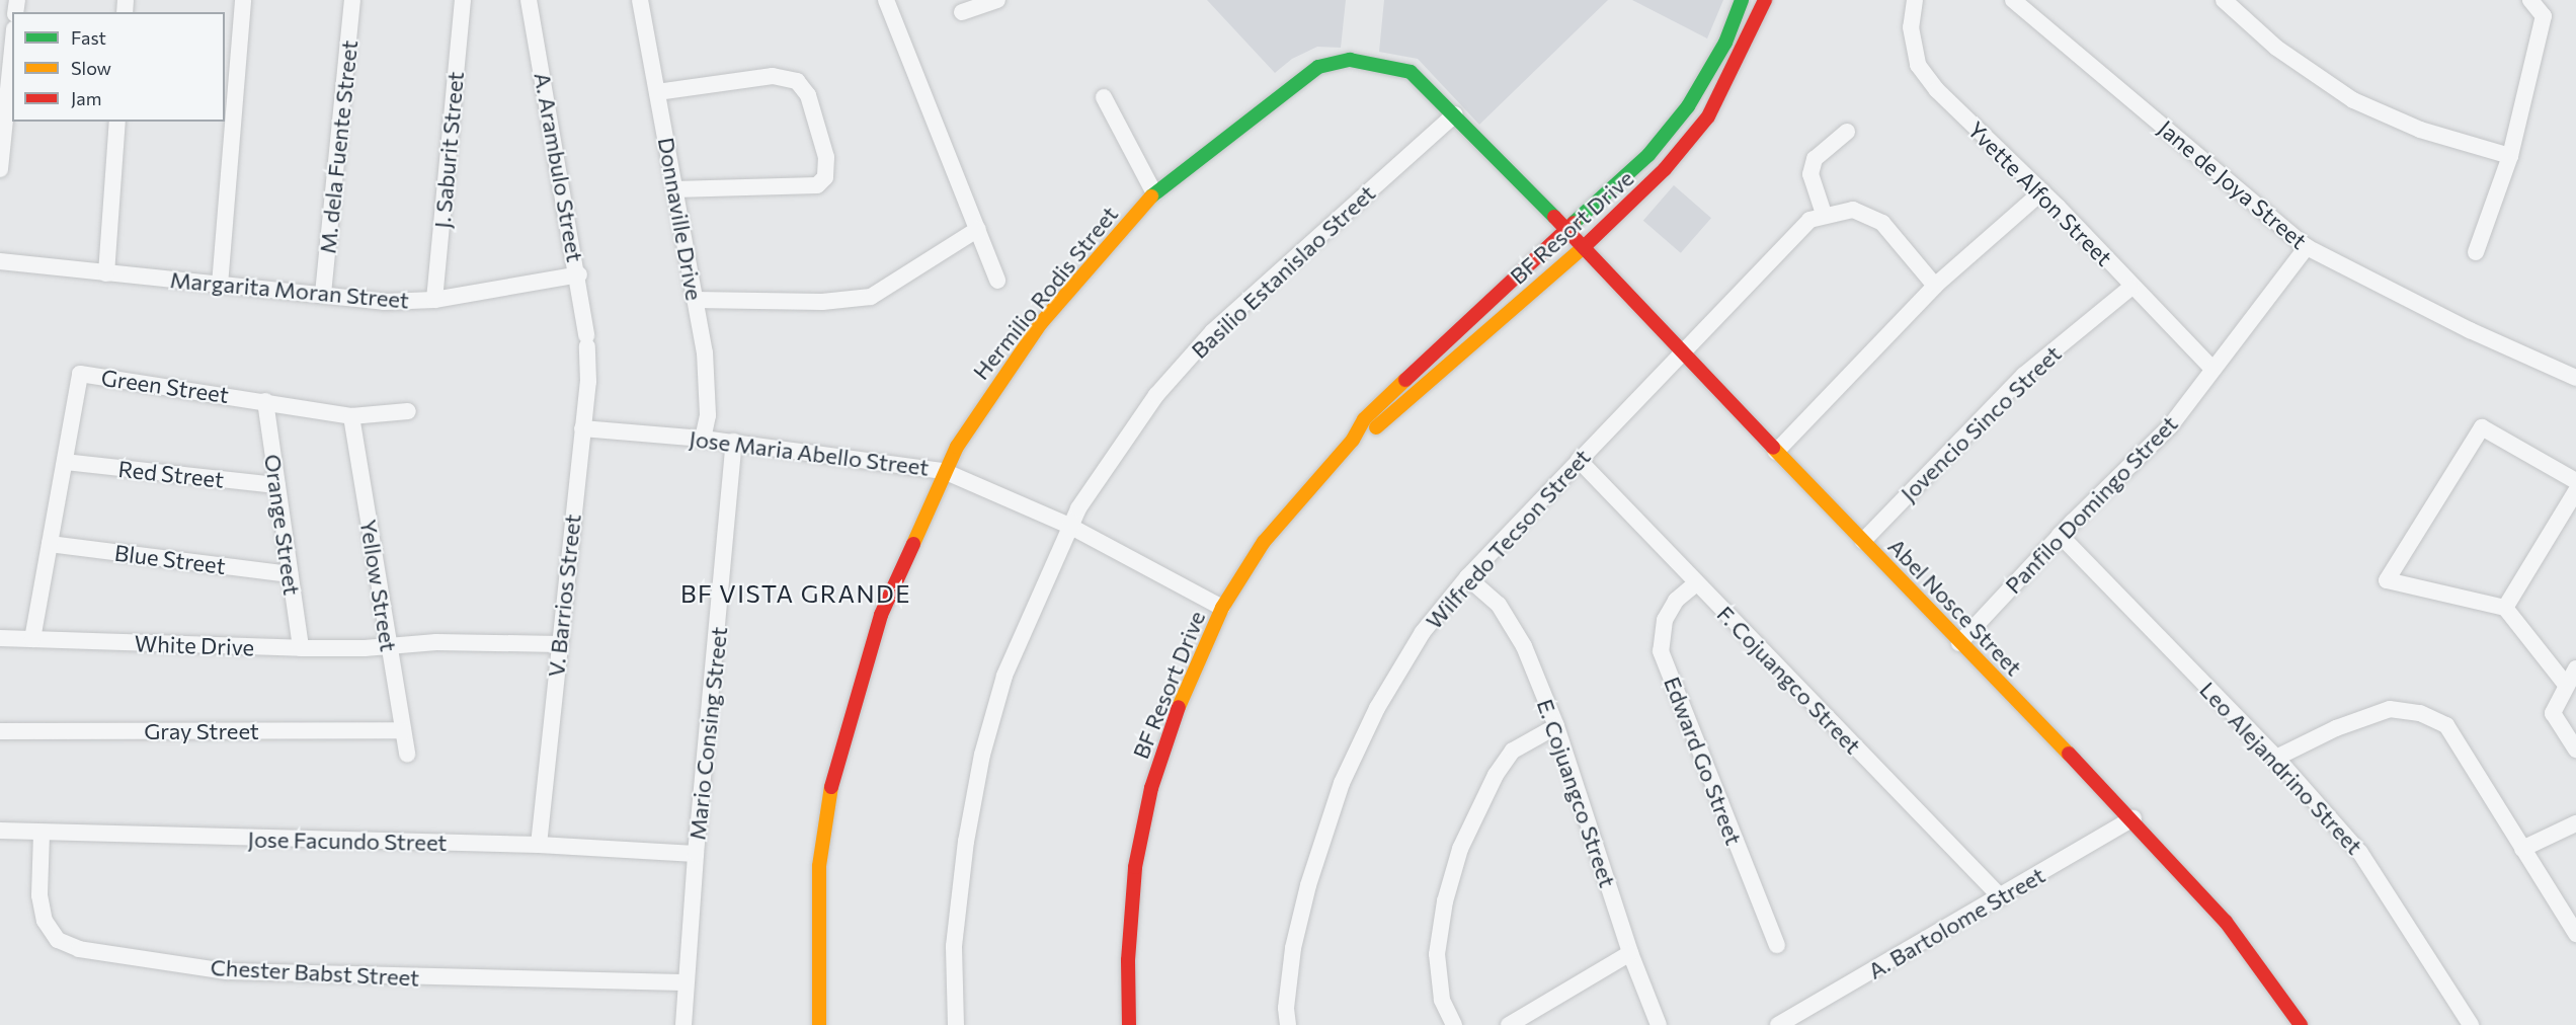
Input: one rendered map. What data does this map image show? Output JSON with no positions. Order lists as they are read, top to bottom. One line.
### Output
{"streets":{"street":["M. dela Fuente Street","J. Saburit Street","A. Arambulo Street","Jane de Joya Street","Yvette Alfon Street","Donnaville Drive","BF Resort Drive","Basilio Estanislao Street","Margarita Moran Street","Hermilio Rodis Street","Green Street","Jovencio Sinco Street","Jose Maria Abello Street","Red Street","Panfilo Domingo Street","Orange Street","Wilfredo Tecson Street","Blue Street","Yellow Street","V. Barrios Street","Abel Nosce Street","White Drive","F. Cojuangco Street","Gray Street","Mario Consing Street","Edward Go Street","Leo Alejandrino Street","E. Cojuangco Street","Jose Facundo Street","A. Bartolome Street","Chester Babst Street"]},"crossings":[["M. dela Fuente Street","Margarita Moran Street"],["J. Saburit Street","Margarita Moran Street"],["A. Arambulo Street","Margarita Moran Street"],["A. Arambulo Street","V. Barrios Street"],["Jane de Joya Street","Panfilo Domingo Street"],["Yvette Alfon Street","Jovencio Sinco Street"],["Yvette Alfon Street","Panfilo Domingo Street"],["Donnaville Drive","Jose Maria Abello Street"],["BF Resort Drive","Hermilio Rodis Street"],["BF Resort Drive","Jose Maria Abello Street"],["BF Resort Drive","Abel Nosce Street"],["Basilio Estanislao Street","Hermilio Rodis Street"],["Basilio Estanislao Street","Jose Maria Abello Street"],["Hermilio Rodis Street","Jose Maria Abello Street"],["Hermilio Rodis Street","Abel Nosce Street"],["Green Street","Red Street"],["Green Street","Orange Street"],["Green Street","Blue Street"],["Green Street","Yellow Street"],["Green Street","White Drive"],["Jovencio Sinco Street","Abel Nosce Street"],["Jose Maria Abello Street","V. Barrios Street"],["Jose Maria Abello Street","Mario Consing Street"],["Red Street","Orange Street"],["Panfilo Domingo Street","Abel Nosce Street"],["Panfilo Domingo Street","Leo Alejandrino Street"],["Orange Street","Blue Street"],["Orange Street","White Drive"],["Wilfredo Tecson Street","Abel Nosce Street"],["Wilfredo Tecson Street","F. Cojuangco Street"],["Wilfredo Tecson Street","E. Cojuangco Street"],["Yellow Street","White Drive"],["Yellow Street","Gray Street"],["V. Barrios Street","White Drive"],["V. Barrios Street","Jose Facundo Street"],["Abel Nosce Street","A. Bartolome Street"],["F. Cojuangco Street","Edward Go Street"],["F. Cojuangco Street","A. Bartolome Street"],["Mario Consing Street","Jose Facundo Street"],["Mario Consing Street","Chester Babst Street"],["Jose Facundo Street","Chester Babst Street"]],"districts":["BF VISTA GRANDE"],"legend":["Fast","Slow","Jam"]}
